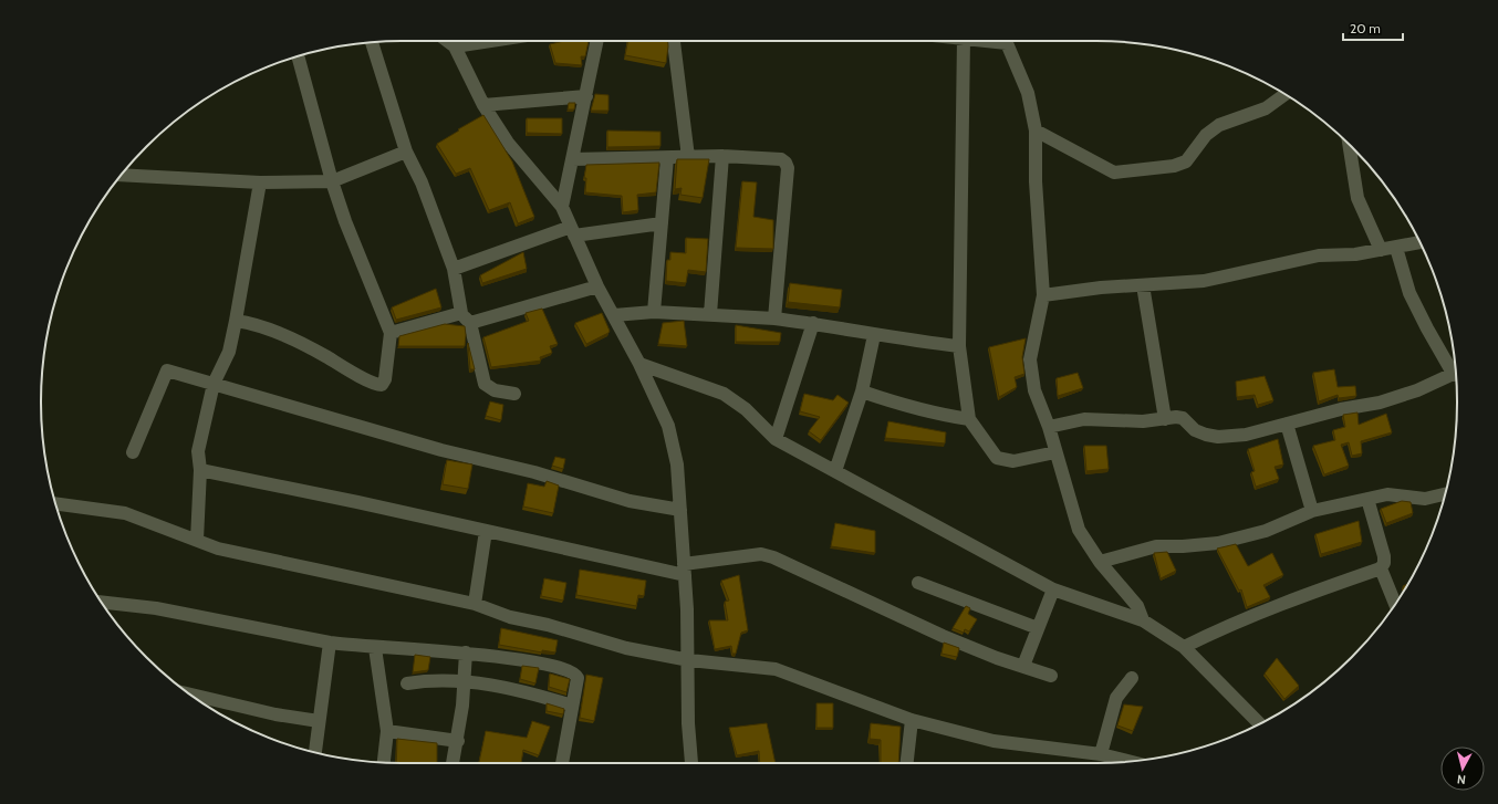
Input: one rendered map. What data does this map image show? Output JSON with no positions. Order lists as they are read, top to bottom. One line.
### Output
{"scale_bar":"20 m","north":"bottom"}
